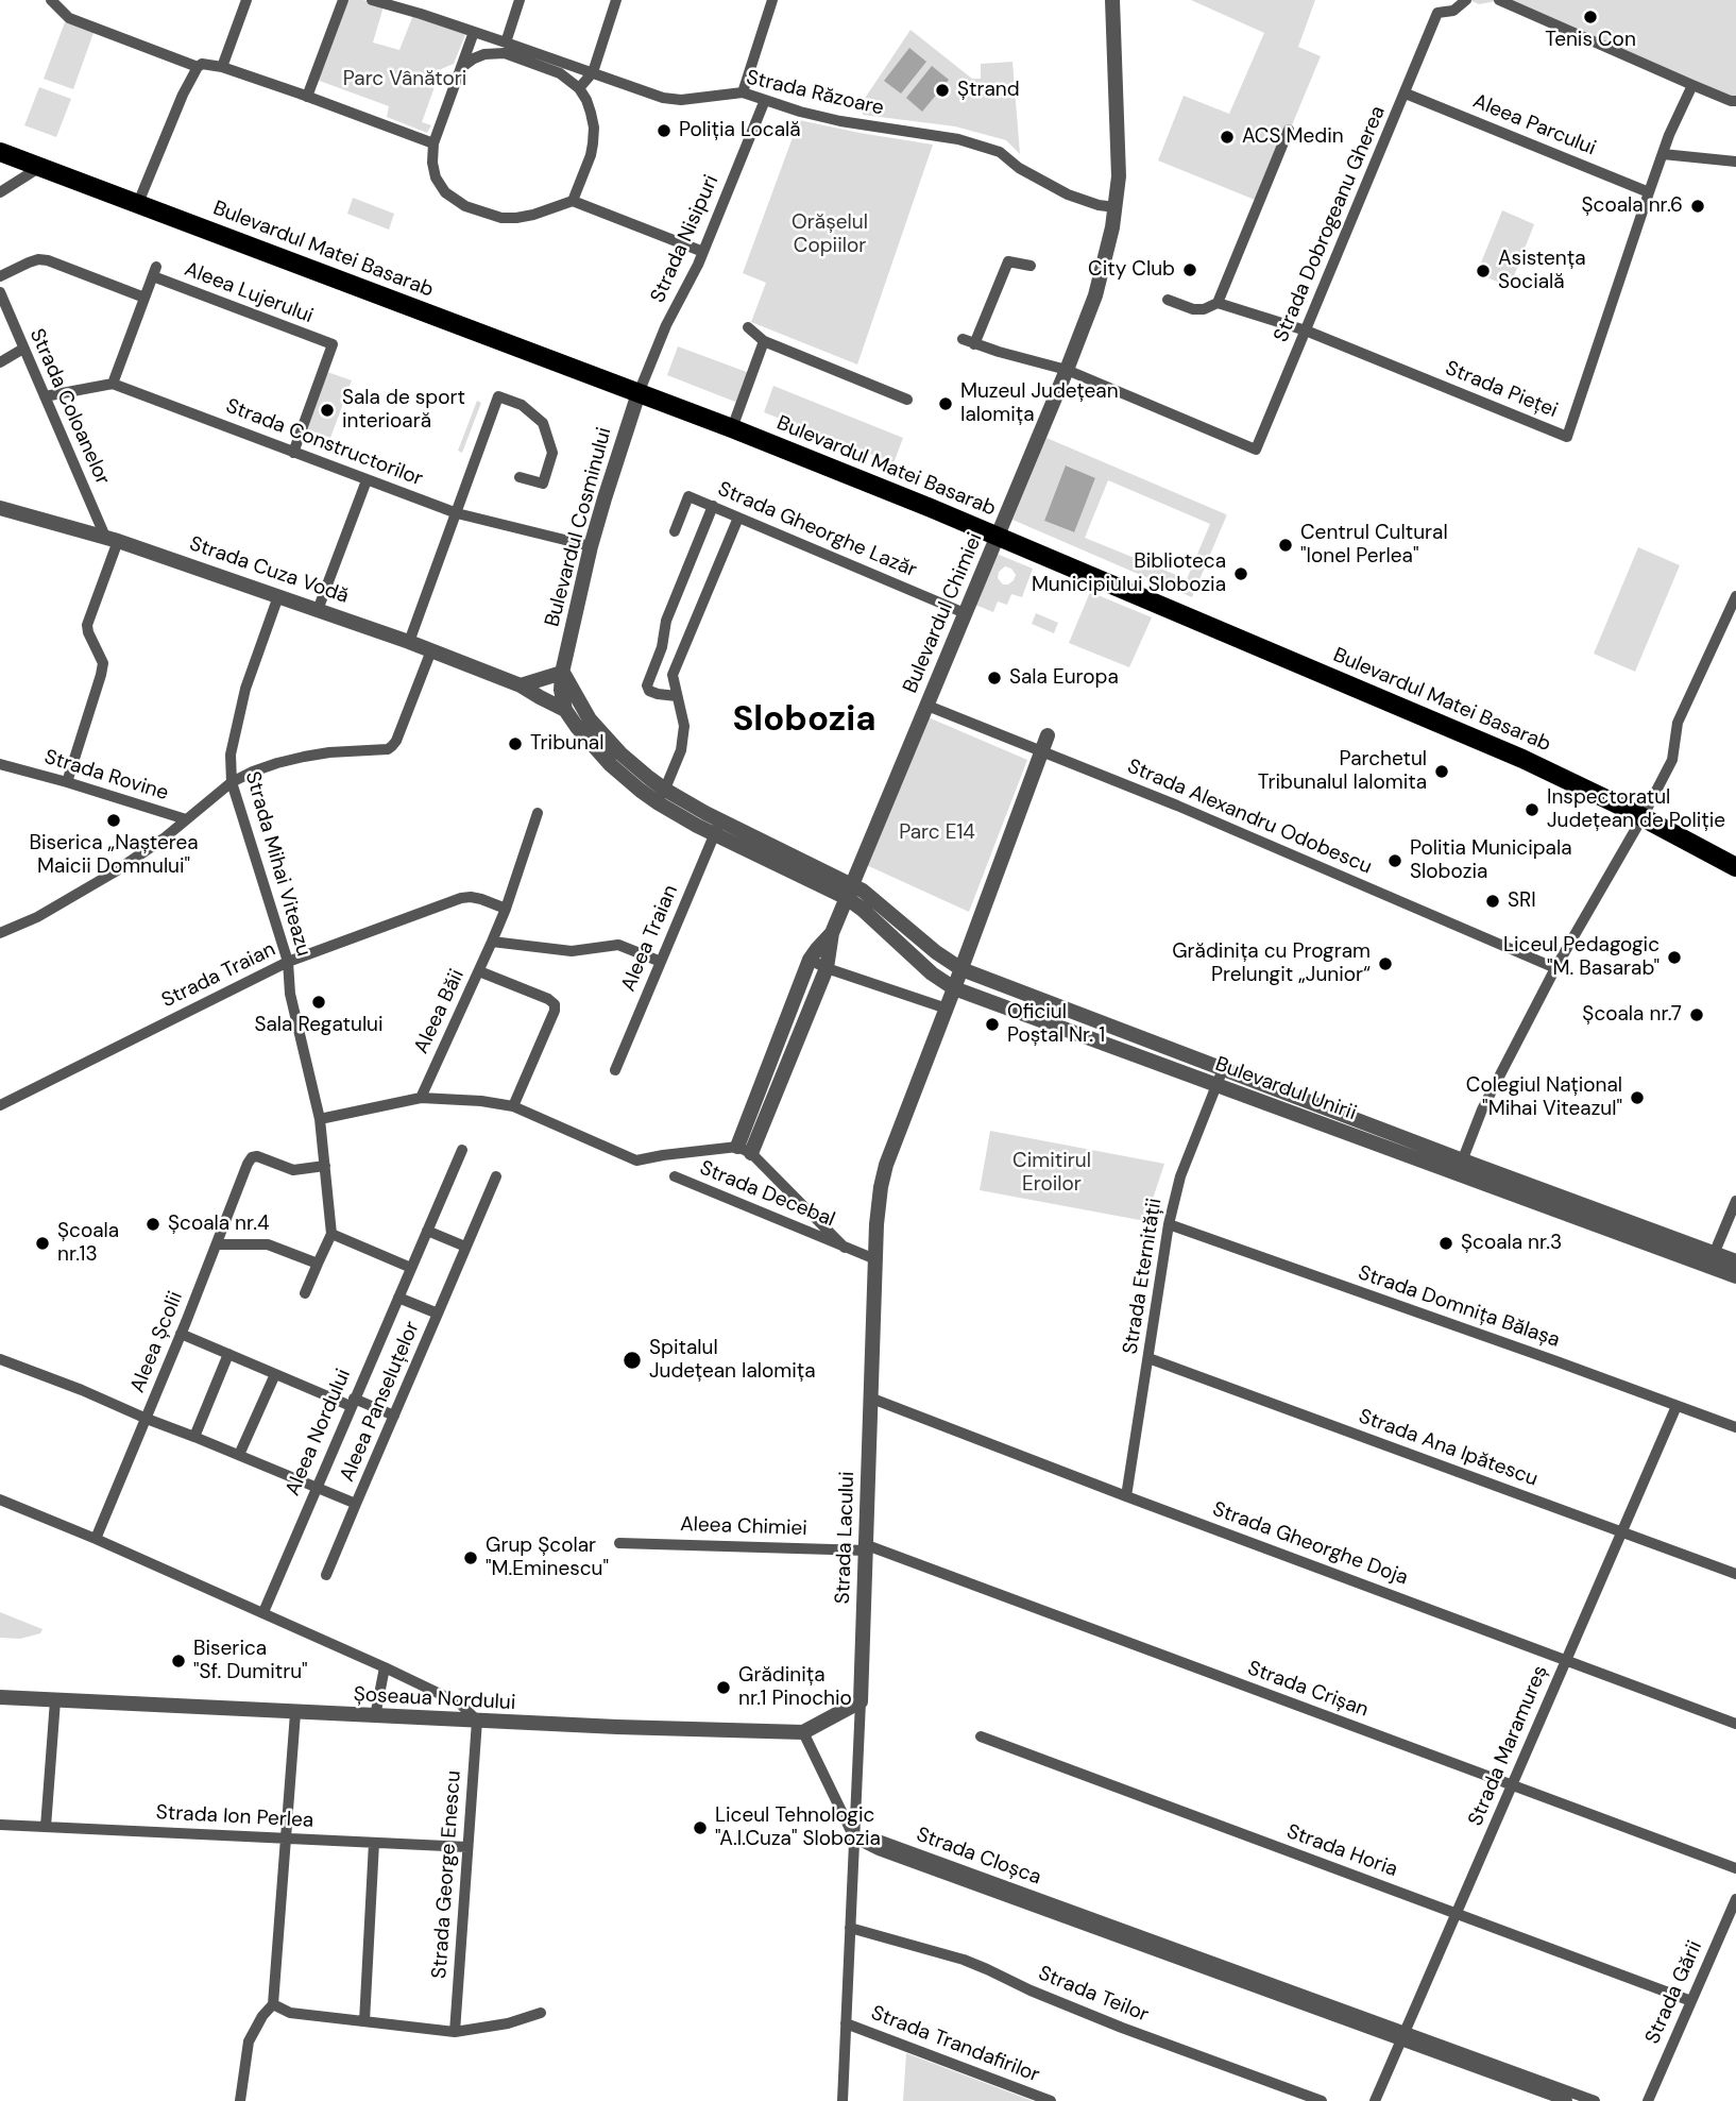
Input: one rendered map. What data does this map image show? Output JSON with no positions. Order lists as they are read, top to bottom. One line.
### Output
{"streets":{"main road":["Bulevardul Matei Basarab"],"street":["Strada Răzoare","Aleea Parcului","Strada Dobrogeanu Gherea","Strada Nisipuri","Aleea Lujerului","Strada Pieței","Strada Coloanelor","Strada Constructorilor","Bulevardul Cosminului","Strada Gheorghe Lazăr","Strada Cuza Vodă","Bulevardul Chimiei","Strada Rovine","Strada Alexandru Odobescu","Strada Mihai Viteazu","Aleea Traian","Strada Traian","Aleea Băii","Bulevardul Unirii","Strada Decebal","Strada Eternității","Strada Domnița Bălașa","Aleea Școlii","Aleea Panseluțelor","Aleea Nordului","Strada Ana Ipătescu","Aleea Chimiei","Strada Lacului","Strada Gheorghe Doja","Strada Crișan","Șoseaua Nordului","Strada Maramureș","Strada Ion Perlea","Strada Horia","Strada Cloșca","Strada George Enescu","Strada Gării","Strada Teilor","Strada Trandafirilor"]},"crossings":[["Strada Răzoare","Strada Nisipuri"],["Strada Răzoare","Bulevardul Chimiei"],["Aleea Parcului","Strada Dobrogeanu Gherea"],["Aleea Parcului","Strada Pieței"],["Strada Dobrogeanu Gherea","Strada Pieței"],["Strada Dobrogeanu Gherea","Bulevardul Chimiei"],["Strada Nisipuri","Bulevardul Matei Basarab"],["Strada Nisipuri","Bulevardul Cosminului"],["Bulevardul Matei Basarab","Bulevardul Cosminului"],["Bulevardul Matei Basarab","Bulevardul Chimiei"],["Aleea Lujerului","Strada Constructorilor"],["Strada Coloanelor","Strada Cuza Vodă"],["Strada Constructorilor","Bulevardul Cosminului"],["Bulevardul Cosminului","Strada Cuza Vodă"],["Strada Gheorghe Lazăr","Bulevardul Chimiei"],["Strada Cuza Vodă","Strada Rovine"],["Strada Cuza Vodă","Strada Mihai Viteazu"],["Bulevardul Chimiei","Strada Alexandru Odobescu"],["Bulevardul Chimiei","Bulevardul Unirii"],["Bulevardul Chimiei","Strada Decebal"],["Strada Rovine","Strada Mihai Viteazu"],["Strada Alexandru Odobescu","Strada Lacului"],["Strada Mihai Viteazu","Strada Traian"],["Strada Mihai Viteazu","Strada Decebal"],["Strada Mihai Viteazu","Aleea Școlii"],["Strada Traian","Aleea Băii"],["Aleea Băii","Strada Decebal"],["Bulevardul Unirii","Strada Eternității"],["Bulevardul Unirii","Strada Lacului"],["Strada Decebal","Strada Lacului"],["Strada Eternității","Strada Domnița Bălașa"],["Strada Eternității","Strada Ana Ipătescu"],["Strada Eternității","Strada Gheorghe Doja"],["Strada Domnița Bălașa","Strada Maramureș"],["Aleea Școlii","Aleea Panseluțelor"],["Aleea Panseluțelor","Aleea Nordului"],["Strada Ana Ipătescu","Strada Maramureș"],["Aleea Chimiei","Strada Lacului"],["Aleea Chimiei","Strada Crișan"],["Strada Lacului","Strada Gheorghe Doja"],["Strada Lacului","Strada Crișan"],["Strada Lacului","Strada Cloșca"],["Strada Lacului","Strada Teilor"],["Strada Lacului","Strada Trandafirilor"],["Strada Gheorghe Doja","Strada Maramureș"],["Strada Crișan","Strada Maramureș"],["Șoseaua Nordului","Strada George Enescu"],["Strada Maramureș","Strada Horia"],["Strada Maramureș","Strada Cloșca"],["Strada Ion Perlea","Strada George Enescu"],["Strada Horia","Strada Gării"]],"districts":["Slobozia"],"parks":["Parc Vânători","Orășelul Copiilor","Parc E14","Cimitirul Eroilor"],"places":["Tenis Con","Ștrand","Poliția Locală","ACS Medin","Școala nr.6","City Club","Asistența Socială","Muzeul Județean Ialomița","Sala de sport interioară","Centrul Cultural \"Ionel Perlea\"","Biblioteca Municipiului Slobozia","Sala Europa","Tribunal","Parchetul Tribunalul Ialomita","Inspectoratul Județean de Poliție","Biserica „Nașterea Maicii Domnului\"","Politia Municipala Slobozia","SRI","Liceul Pedagogic \"M. Basarab\"","Grădinița cu Program Prelungit „Junior“","Sala Regatului","Școala nr.7","Oficiul Poștal Nr. 1","Colegiul Național \"Mihai Viteazul\"","Școala nr.4","Școala nr.13","Școala nr.3","Spitalul Județean Ialomița","Grup Școlar \"M.Eminescu\"","Biserica \"Sf. Dumitru\"","Grădinița nr.1 Pinochio","Liceul Tehnologic \"A.I.Cuza\" Slobozia"]}
